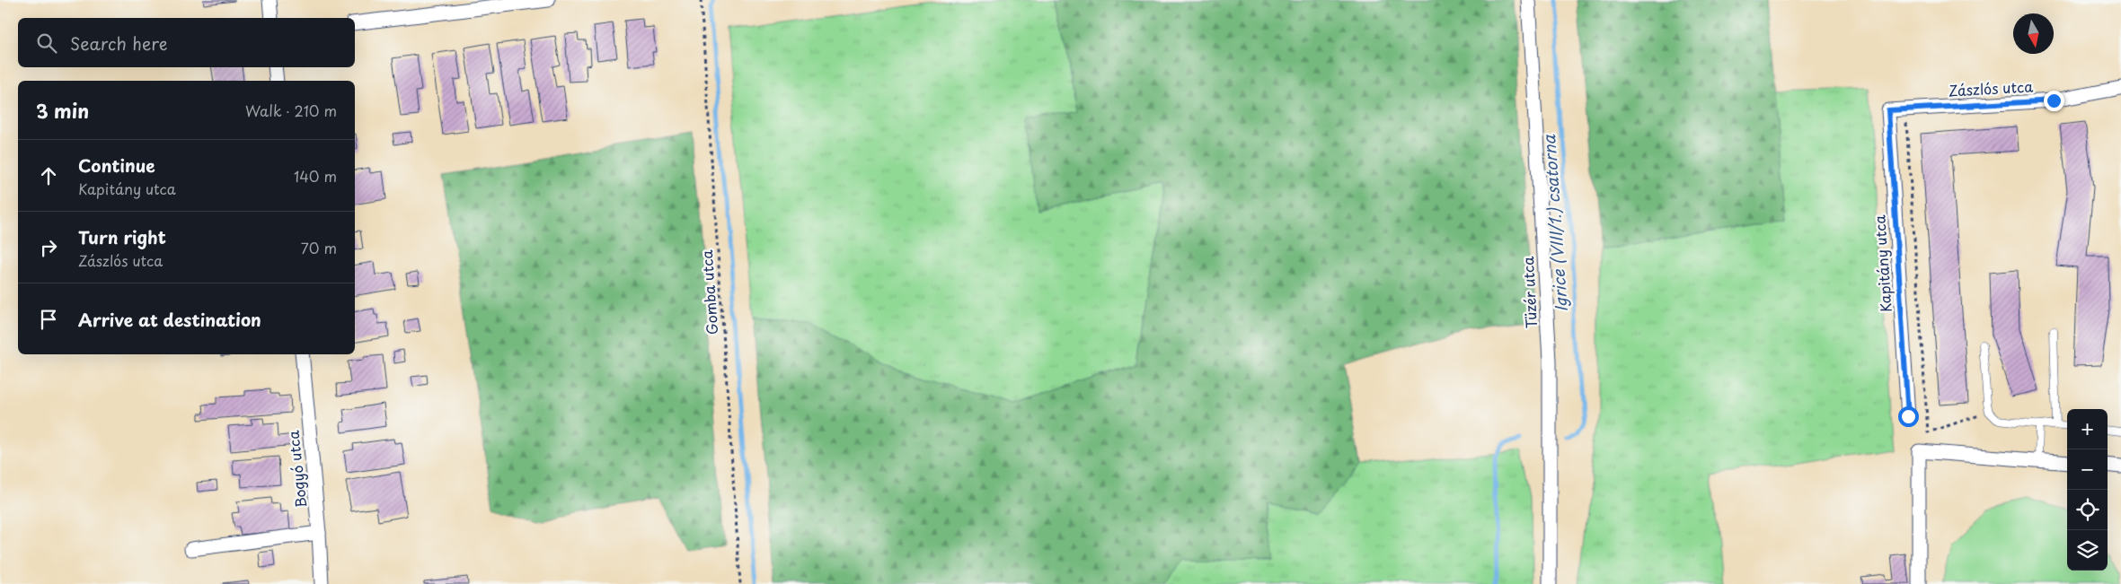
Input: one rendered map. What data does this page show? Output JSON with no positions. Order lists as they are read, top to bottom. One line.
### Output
{"streets":{"street":["Zászlós utca","Kapitány utca","Tüzér utca","Bogyó utca"],"path":["Gomba utca"]},"crossings":[["Zászlós utca","Kapitány utca"]],"water":["Igrice (VIII/1.) csatorna"],"north":"bottom","page":{"search":"Search here","heading":["3 min","Walk · 210 m"],"list":[["Continue","Kapitány utca","140 m"],["Turn right","Zászlós utca","70 m"],"Arrive at destination"],"map_buttons":["+","−"]}}
